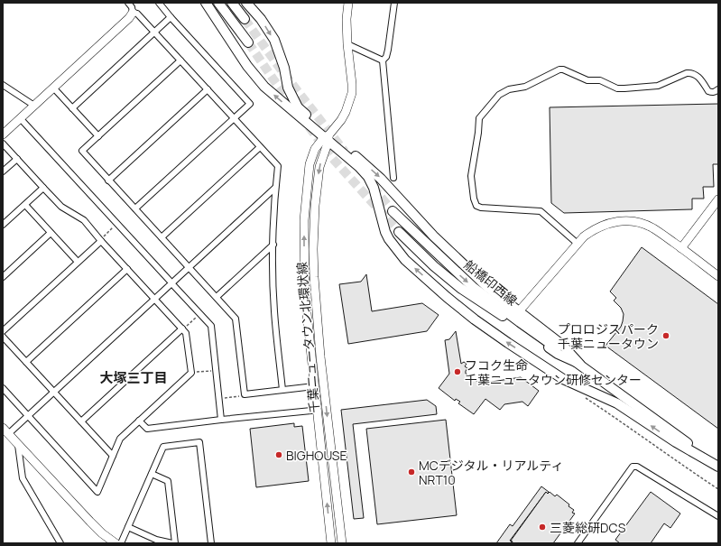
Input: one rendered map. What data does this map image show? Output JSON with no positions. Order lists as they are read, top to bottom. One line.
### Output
{"streets":{"main road":["船橋印西線","千葉ニュータウン北環状線"]},"districts":["大塚三丁目"],"places":["プロロジスパーク 千葉ニュータウン","フコク生命 千葉ニュータウン研修センター","BIGHOUSE","MCデジタル・リアルティ NRT10","三菱総研DCS"]}
